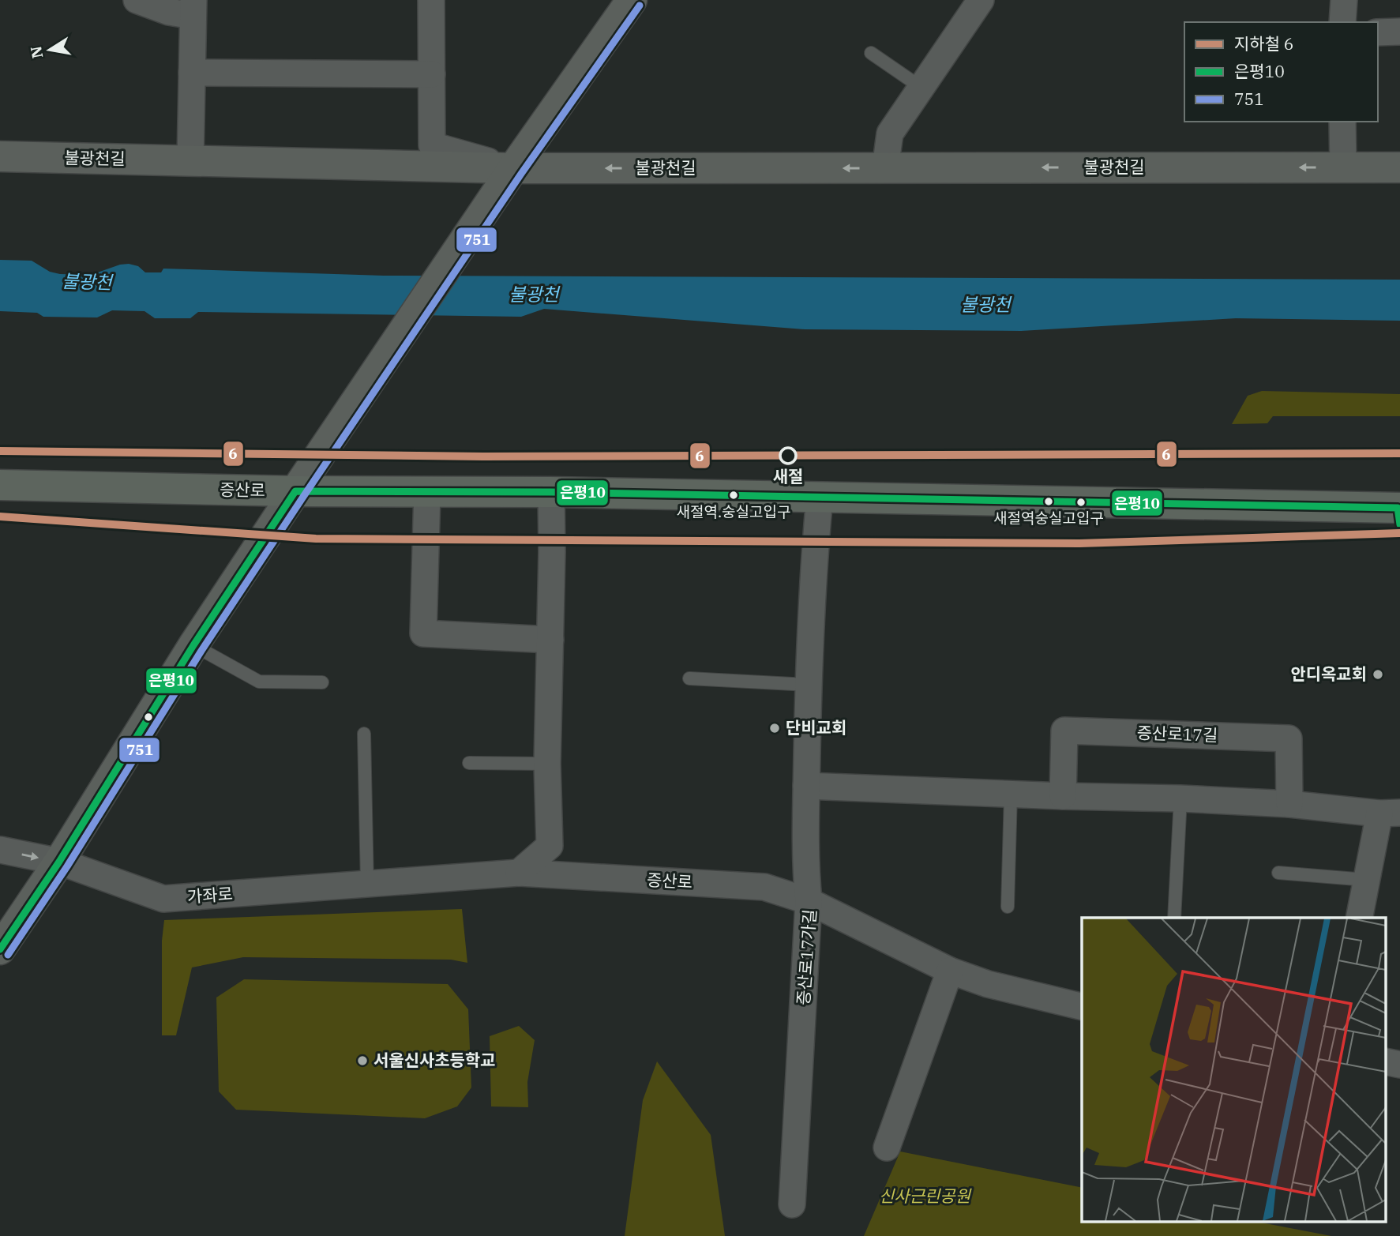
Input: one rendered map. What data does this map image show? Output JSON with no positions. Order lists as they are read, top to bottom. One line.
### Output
{"streets":{"main road":["증산로"],"street":["불광천길","증산로17길","가좌로","증산로17가길"]},"crossings":[["증산로","가좌로"],["증산로","증산로17가길"]],"one_way":["불광천길"],"water":["불광천"],"parks":["신사근린공원"],"places":["새절","새절역.숭실고입구","새절역숭실고입구","안디옥교회","단비교회","서울신사초등학교"],"lines":["transit line 751","metro line 6","transit line 은평10"],"legend":["지하철 6","은평10","751"],"north":"left"}
